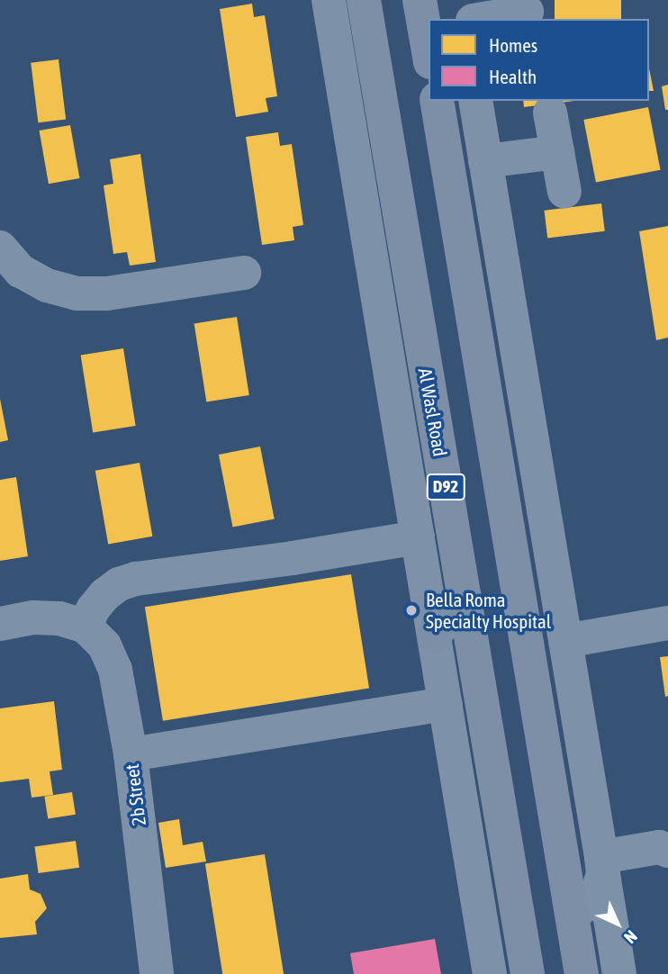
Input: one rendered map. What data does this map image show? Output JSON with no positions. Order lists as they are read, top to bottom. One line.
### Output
{"streets":{"main road":["Al Wasl Road","D92"],"street":["2b Street"]},"places":["Bella Roma Specialty Hospital"],"legend":["Homes","Health"],"north":"bottom right"}
